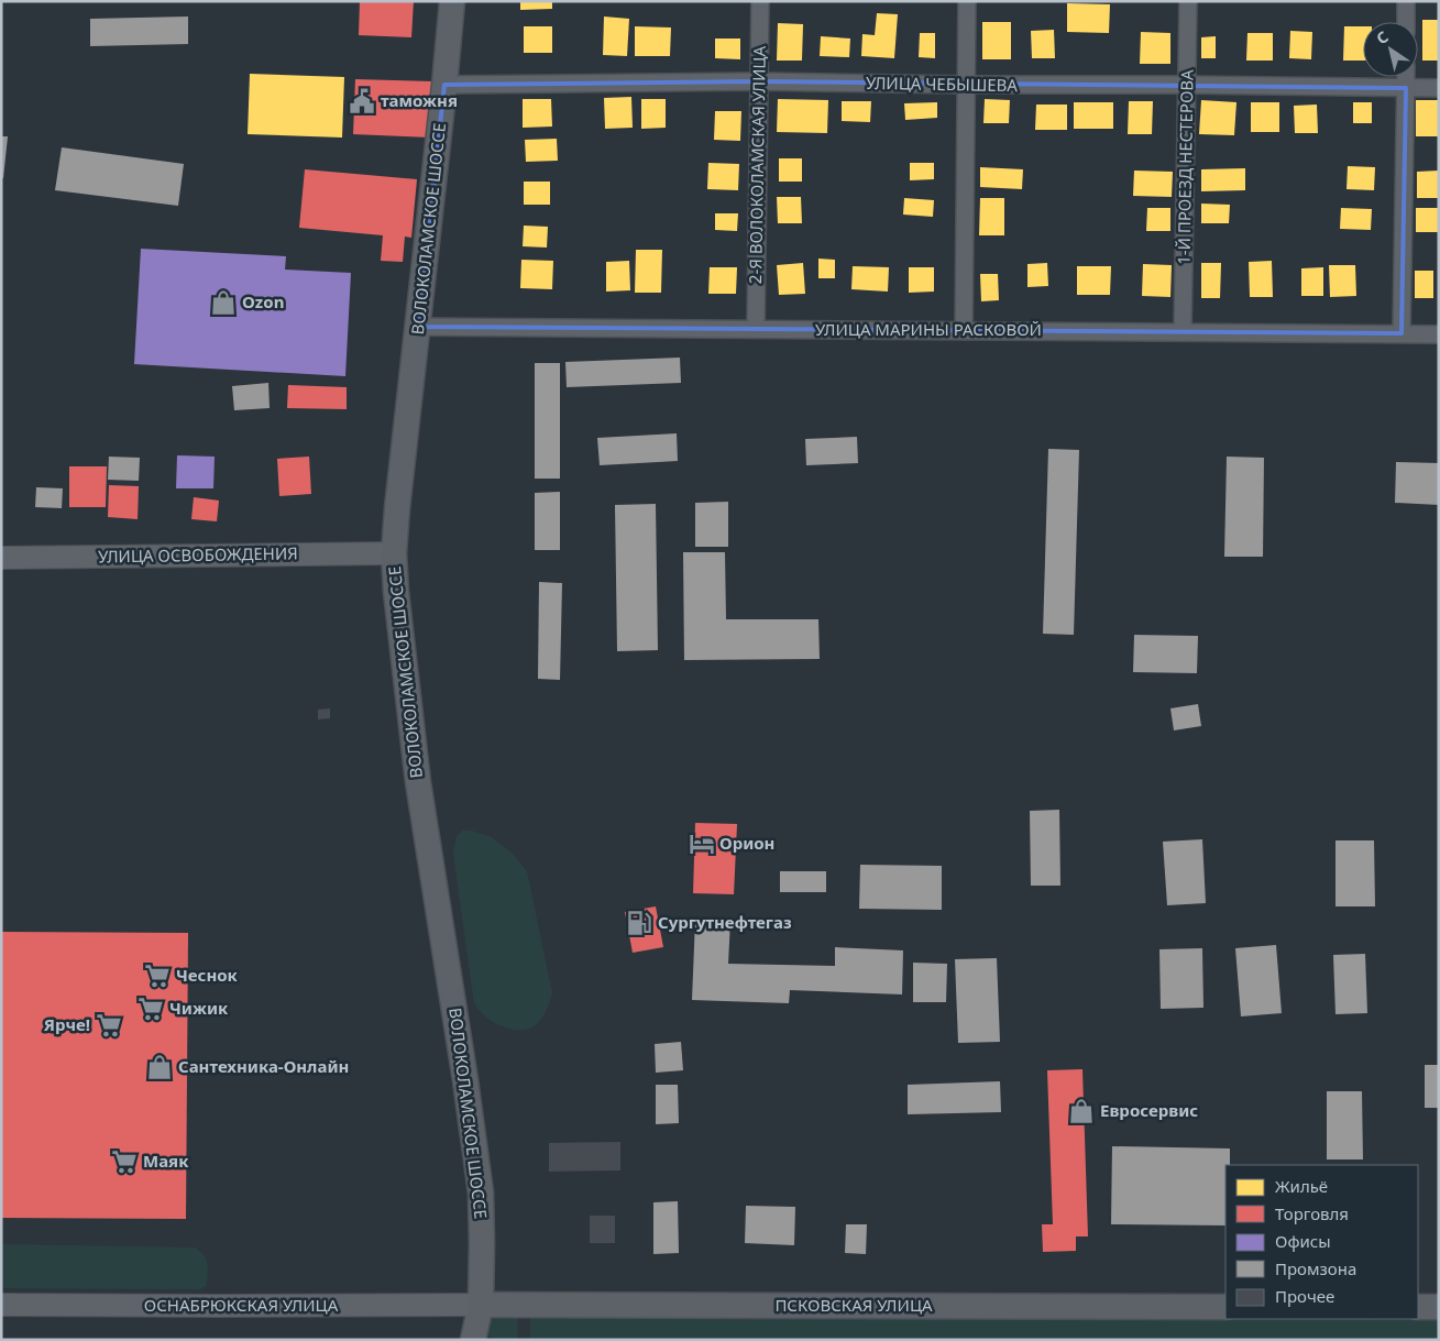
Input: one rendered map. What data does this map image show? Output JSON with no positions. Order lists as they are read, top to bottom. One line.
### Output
{"streets":{"main road":["ВОЛОКОЛАМСКОЕ ШОССЕ","ПСКОВСКАЯ УЛИЦА"],"street":["УЛИЦА ЧЕБЫШЕВА","2-Я ВОЛОКОЛАМСКАЯ УЛИЦА","1-Й ПРОЕЗД НЕСТЕРОВА","УЛИЦА МАРИНЫ РАСКОВОЙ","УЛИЦА ОСВОБОЖДЕНИЯ","ОСНАБРЮКСКАЯ УЛИЦА"]},"crossings":[["УЛИЦА ЧЕБЫШЕВА","2-Я ВОЛОКОЛАМСКАЯ УЛИЦА"],["УЛИЦА ЧЕБЫШЕВА","1-Й ПРОЕЗД НЕСТЕРОВА"],["УЛИЦА ЧЕБЫШЕВА","ВОЛОКОЛАМСКОЕ ШОССЕ"],["2-Я ВОЛОКОЛАМСКАЯ УЛИЦА","УЛИЦА МАРИНЫ РАСКОВОЙ"],["1-Й ПРОЕЗД НЕСТЕРОВА","УЛИЦА МАРИНЫ РАСКОВОЙ"],["ВОЛОКОЛАМСКОЕ ШОССЕ","УЛИЦА МАРИНЫ РАСКОВОЙ"],["ВОЛОКОЛАМСКОЕ ШОССЕ","УЛИЦА ОСВОБОЖДЕНИЯ"],["ВОЛОКОЛАМСКОЕ ШОССЕ","ОСНАБРЮКСКАЯ УЛИЦА"],["ВОЛОКОЛАМСКОЕ ШОССЕ","ПСКОВСКАЯ УЛИЦА"],["ОСНАБРЮКСКАЯ УЛИЦА","ПСКОВСКАЯ УЛИЦА"]],"places":{"public building":["таможня"],"shop":["Ozon","Сантехника-Онлайн","Евросервис"],"hotel":["Орион"],"fuel station":["Сургутнефтегаз"],"supermarket":["Чеснок","Чижик","Ярче!","Маяк"]},"legend":["Жильё","Торговля","Офисы","Промзона","Прочее"],"north":"top left"}
